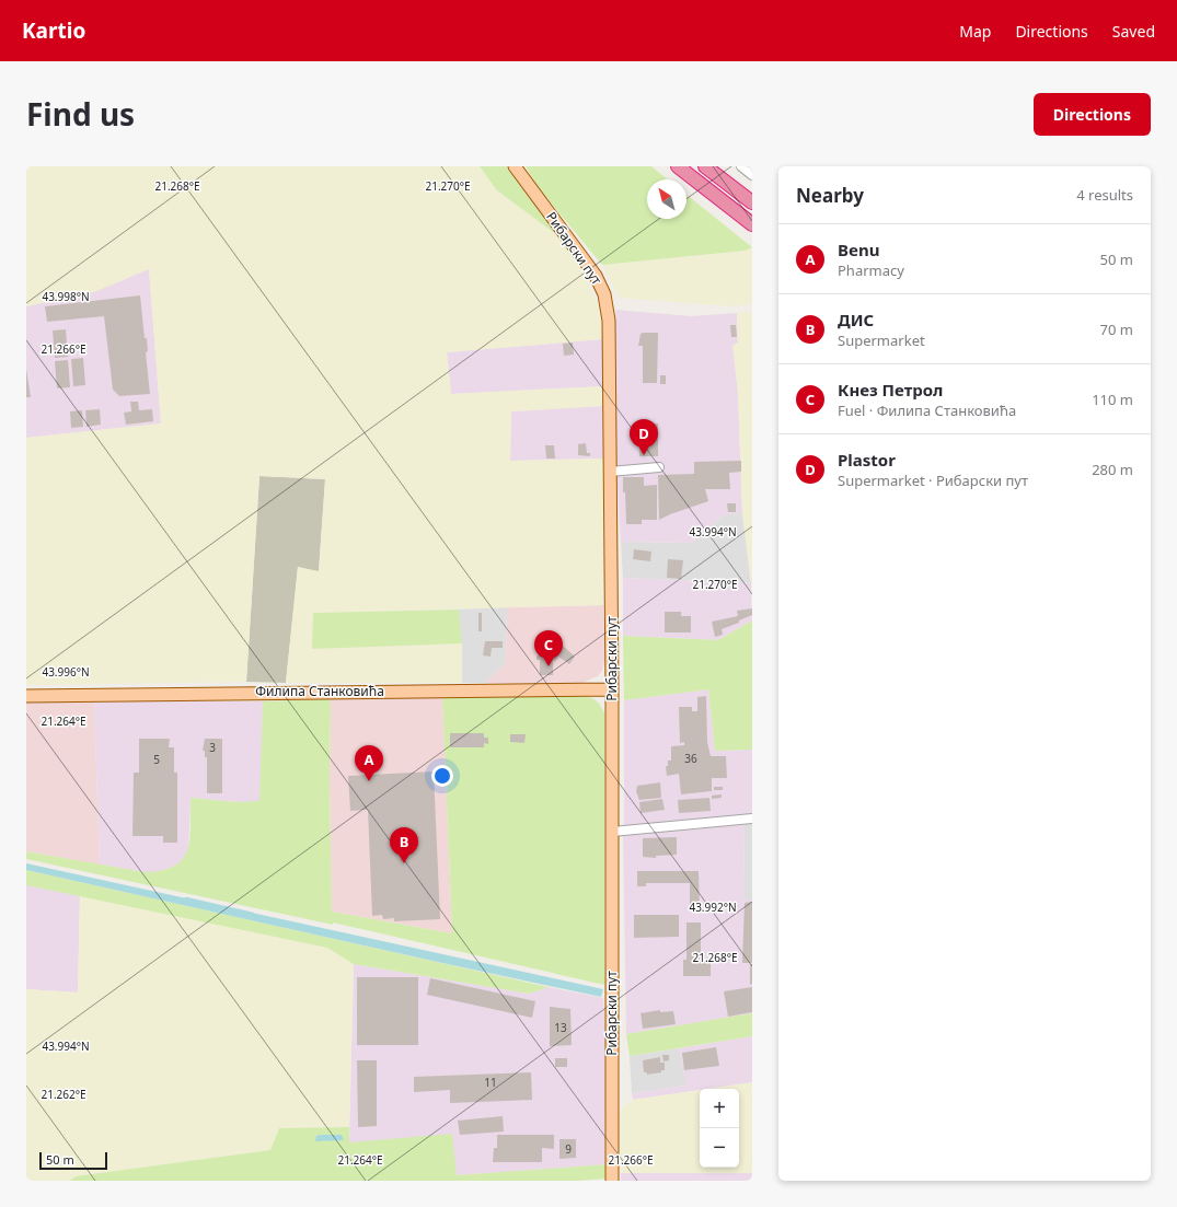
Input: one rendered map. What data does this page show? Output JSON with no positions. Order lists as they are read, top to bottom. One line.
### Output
{"streets":{"main road":["Рибарски пут","Филипа Станковића"]},"crossings":[["Рибарски пут","Филипа Станковића"]],"house_numbers":["3","36","5","13","11","9"],"scale_bar":"50 m","north":"top left","page":{"header":"Kartio","nav":["Map","Directions","Saved"],"title":"Find us","buttons":"Directions","heading":["Nearby","4 results"],"list":[{"mark":"A","name":"Benu","note":"Pharmacy","value":"50 m"},{"mark":"B","name":"ДИС","note":"Supermarket","value":"70 m"},{"mark":"C","name":"Кнез Петрол","note":"Fuel · Филипа Станковића","value":"110 m"},{"mark":"D","name":"Plastor","note":"Supermarket · Рибарски пут","value":"280 m"}],"pins":["D","C","A","B"],"map_buttons":["+","−"],"scale":"50 m"},"coordinates":["21.268°E","21.270°E","43.998°N","21.266°E","43.994°N","43.996°N","21.264°E","43.992°N","21.262°E"]}
